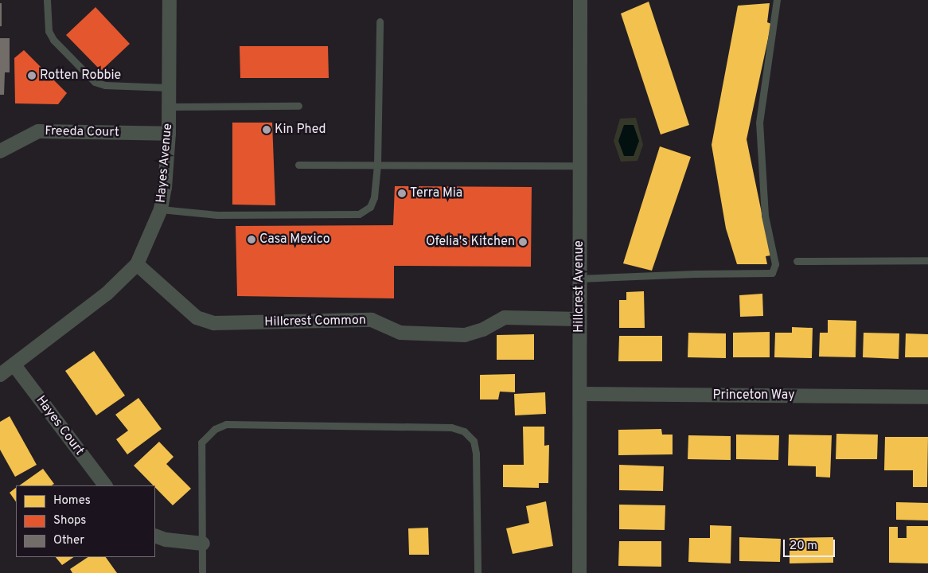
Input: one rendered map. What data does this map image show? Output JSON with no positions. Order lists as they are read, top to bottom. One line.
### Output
{"streets":{"street":["Freeda Court","Hayes Avenue","Hillcrest Avenue","Hillcrest Common","Princeton Way","Hayes Court"]},"crossings":[["Freeda Court","Hayes Avenue"],["Hayes Avenue","Hillcrest Common"],["Hayes Avenue","Hayes Court"],["Hillcrest Avenue","Hillcrest Common"],["Hillcrest Avenue","Princeton Way"]],"places":["Rotten Robbie","Kin Phed","Terra Mia","Casa Mexico","Ofelia's Kitchen"],"legend":["Homes","Shops","Other"],"scale_bar":"20 m"}
